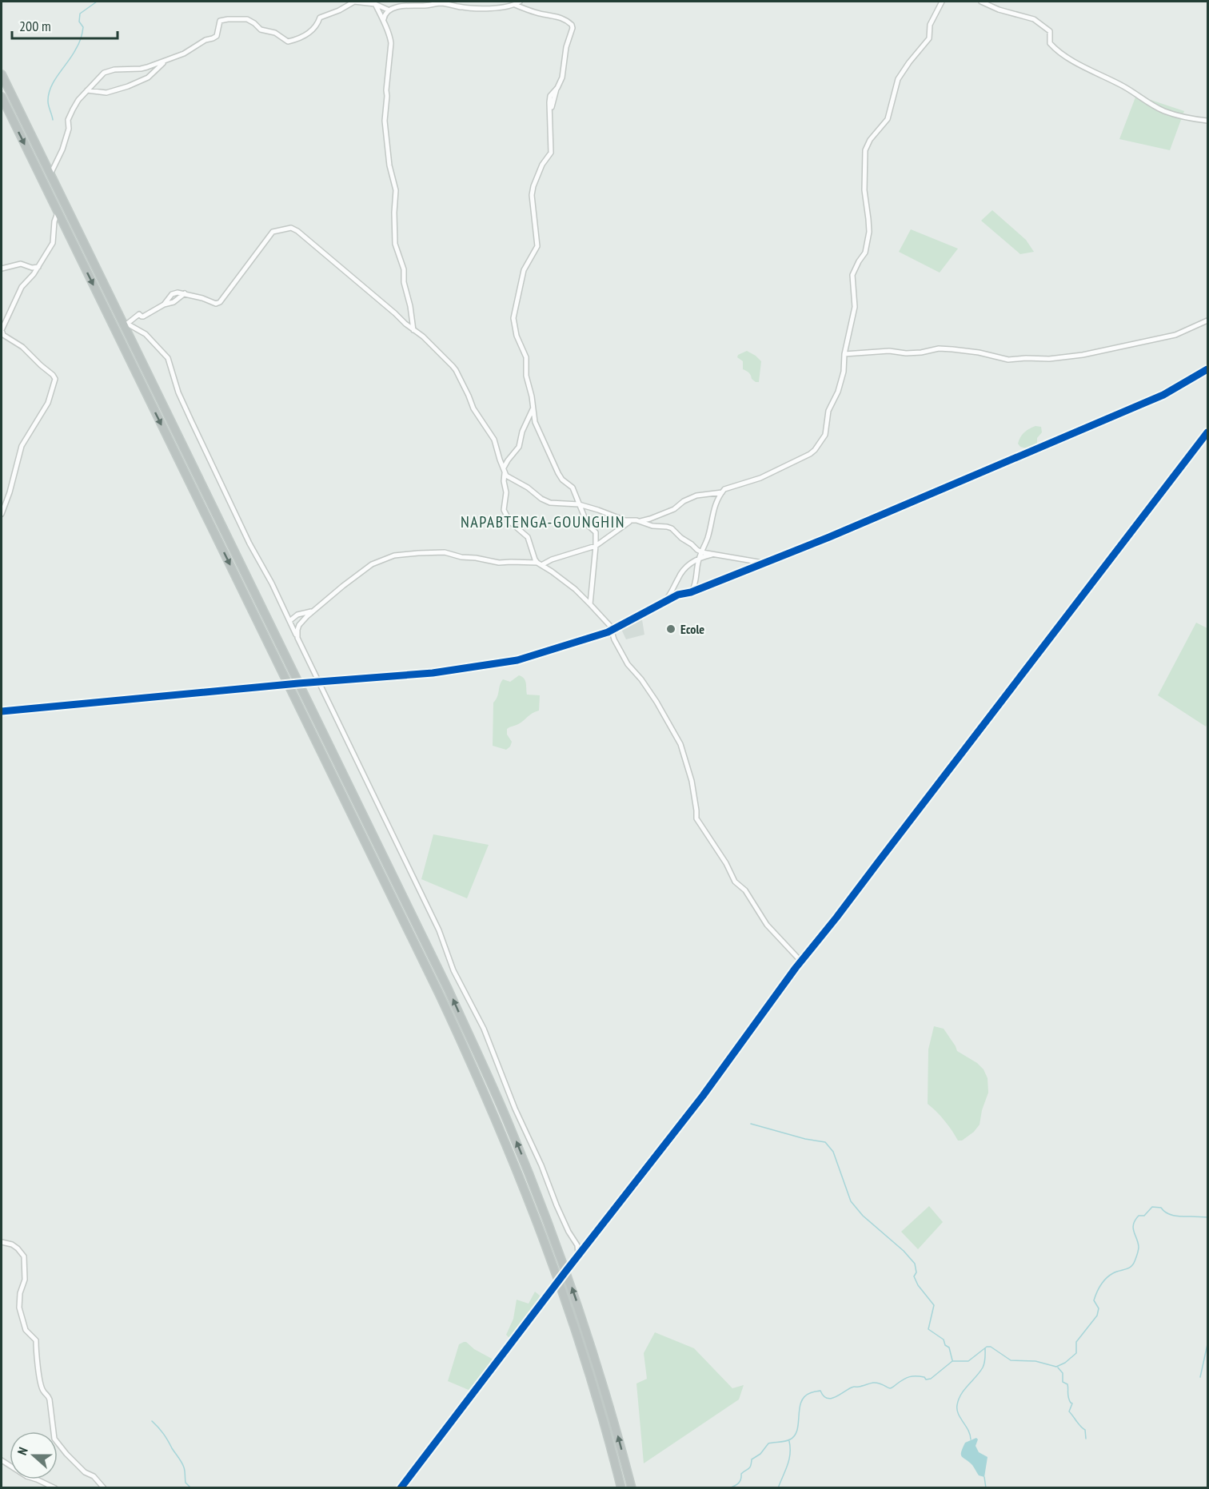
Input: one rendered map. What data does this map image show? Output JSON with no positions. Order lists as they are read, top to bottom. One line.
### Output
{"districts":["NAPABTENGA-GOUNGHIN"],"places":["Ecole"],"scale_bar":"200 m","north":"left"}
